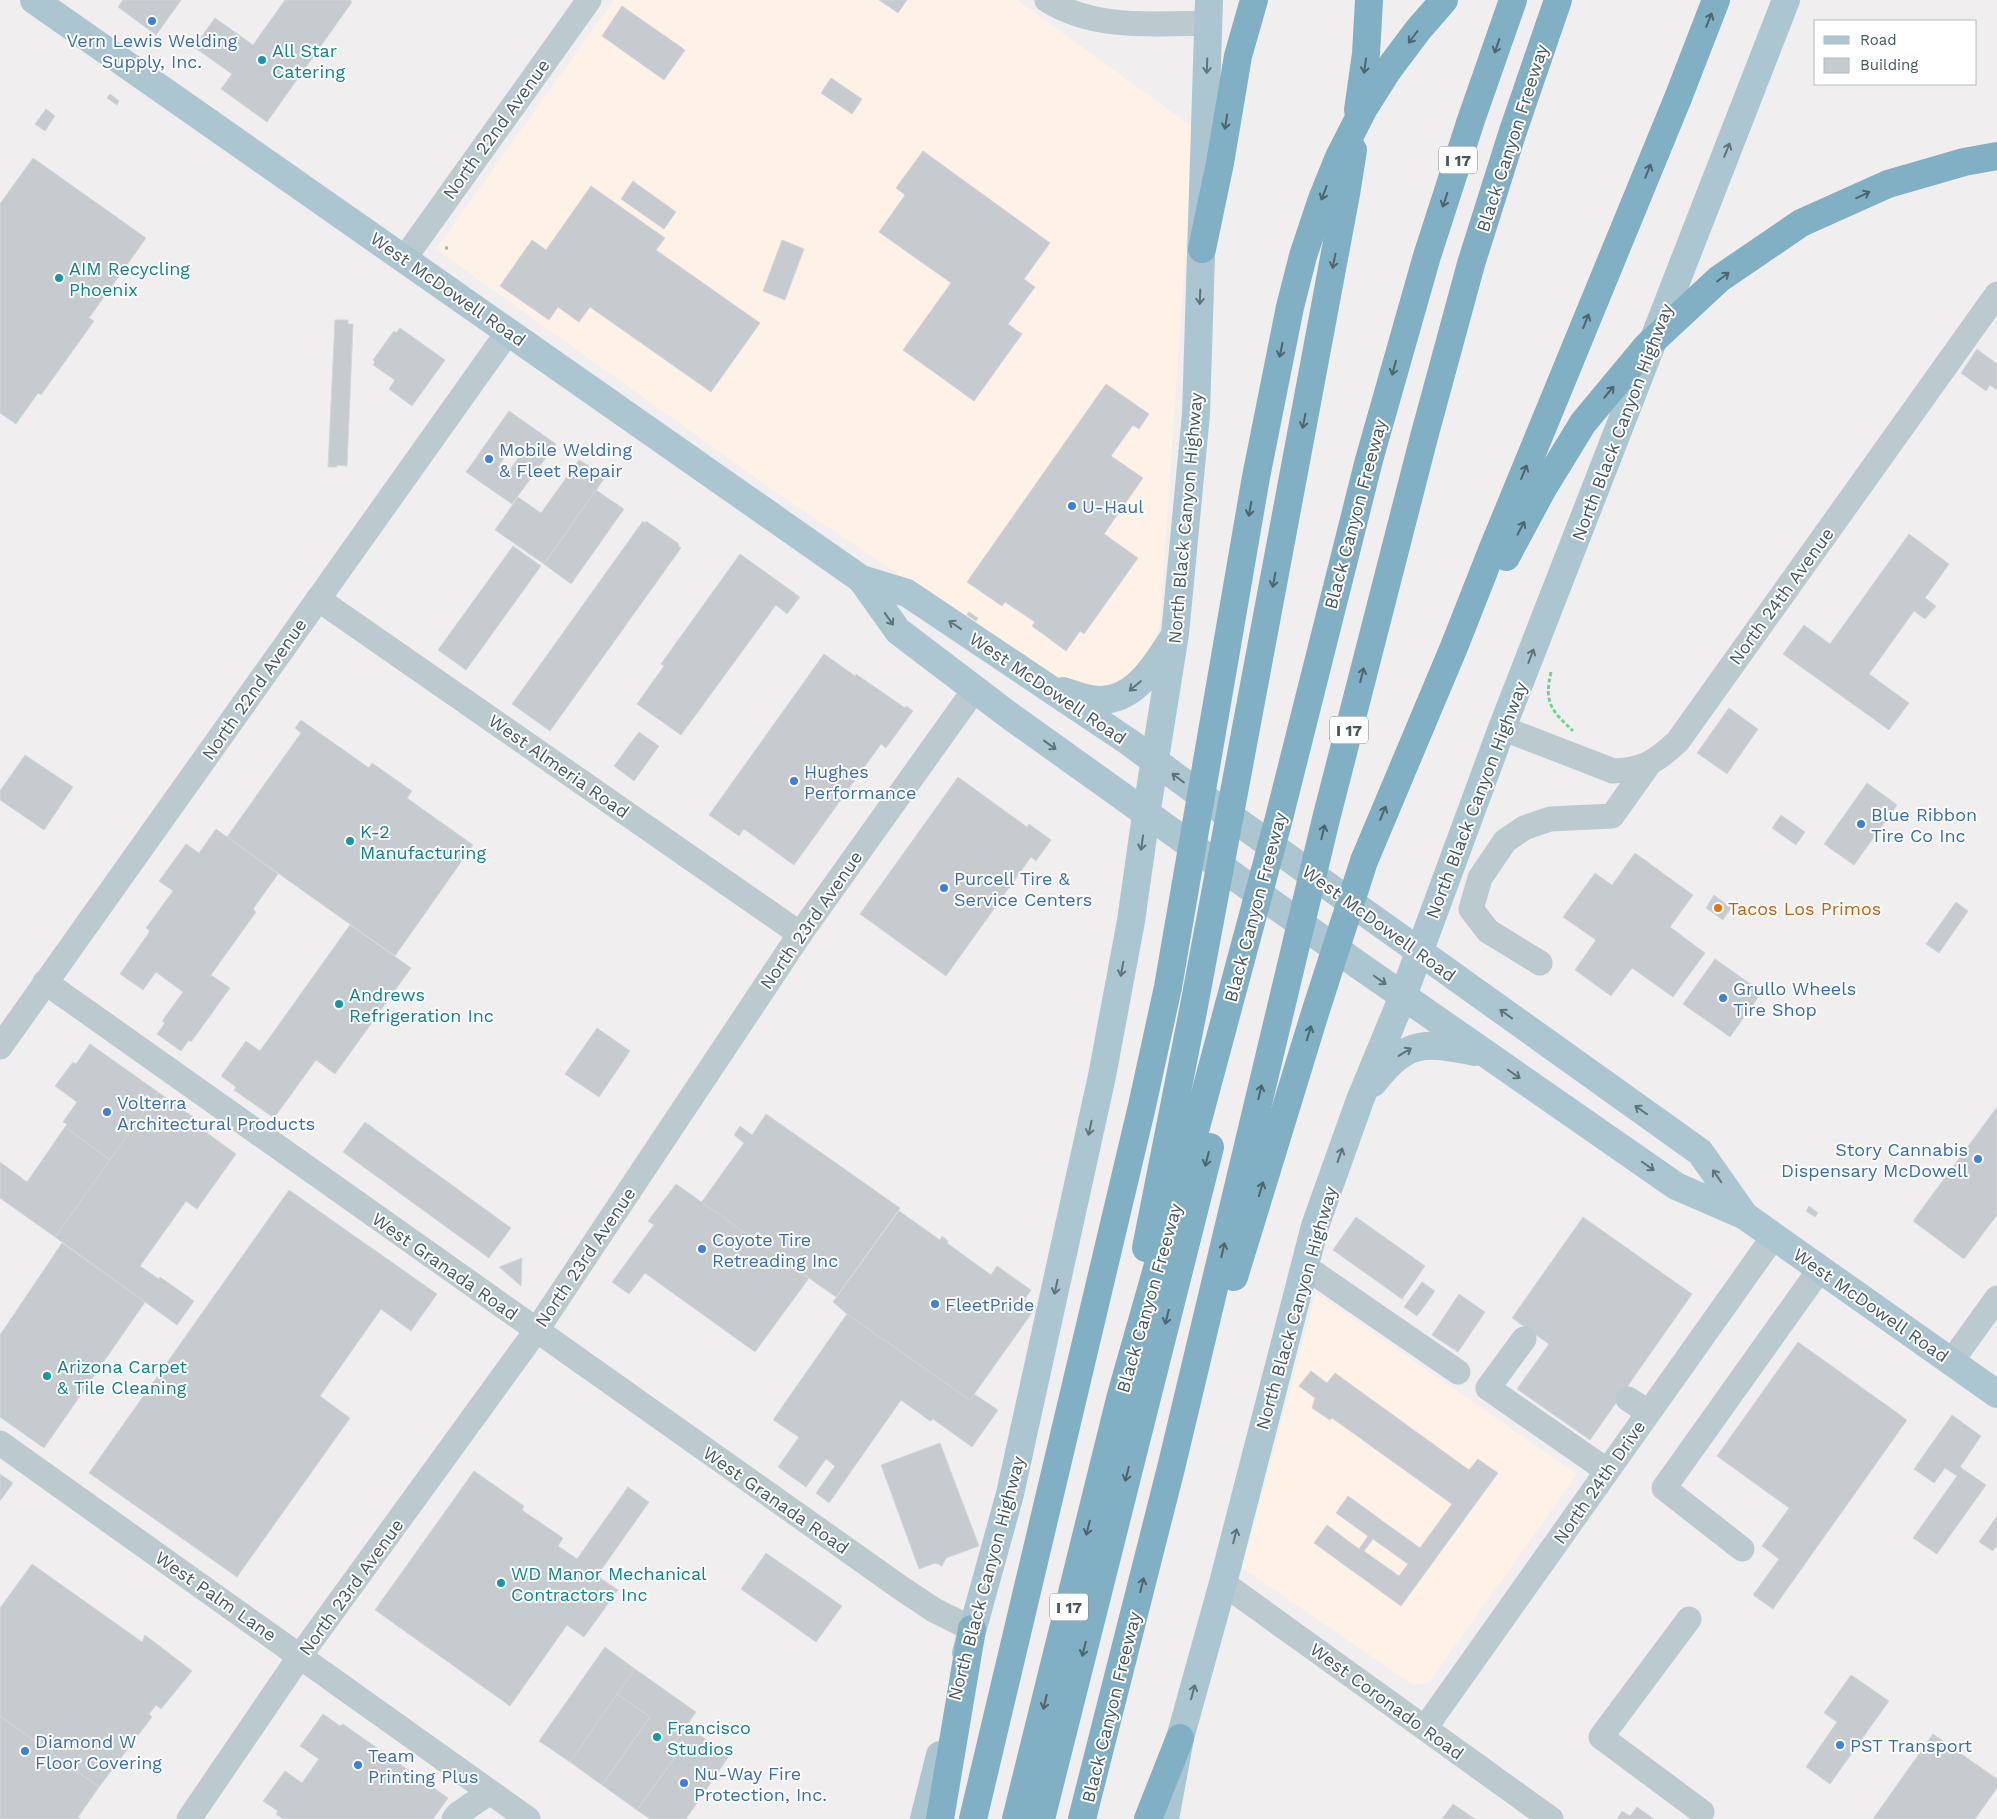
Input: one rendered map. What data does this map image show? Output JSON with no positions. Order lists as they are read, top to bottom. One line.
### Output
{"streets":{"highway":["Black Canyon Freeway","I 17"],"main road":["West McDowell Road","North Black Canyon Highway"],"street":["North 22nd Avenue","North 24th Avenue","West Almeria Road","North 23rd Avenue","West Granada Road","North 24th Drive","West Palm Lane","West Coronado Road"]},"crossings":[["North 22nd Avenue","West McDowell Road"],["North 22nd Avenue","West Almeria Road"],["North 22nd Avenue","West Granada Road"],["West McDowell Road","North Black Canyon Highway"],["West McDowell Road","North 23rd Avenue"],["West McDowell Road","North 24th Drive"],["North Black Canyon Highway","North 24th Avenue"],["North Black Canyon Highway","West Granada Road"],["North Black Canyon Highway","West Coronado Road"],["West Almeria Road","North 23rd Avenue"],["North 23rd Avenue","West Granada Road"],["North 23rd Avenue","West Palm Lane"],["North 24th Drive","West Coronado Road"]],"places":["Vern Lewis Welding Supply, Inc.","All Star Catering","AIM Recycling Phoenix","Mobile Welding & Fleet Repair","U-Haul","Hughes Performance","Blue Ribbon Tire Co Inc","K-2 Manufacturing","Purcell Tire & Service Centers","Tacos Los Primos","Grullo Wheels Tire Shop","Andrews Refrigeration Inc","Volterra Architectural Products","Story Cannabis Dispensary McDowell","Coyote Tire Retreading Inc","FleetPride","Arizona Carpet & Tile Cleaning","WD Manor Mechanical Contractors Inc","Francisco Studios","PST Transport","Diamond W Floor Covering","Team Printing Plus","Nu-Way Fire Protection, Inc."],"legend":["Road","Building"]}
